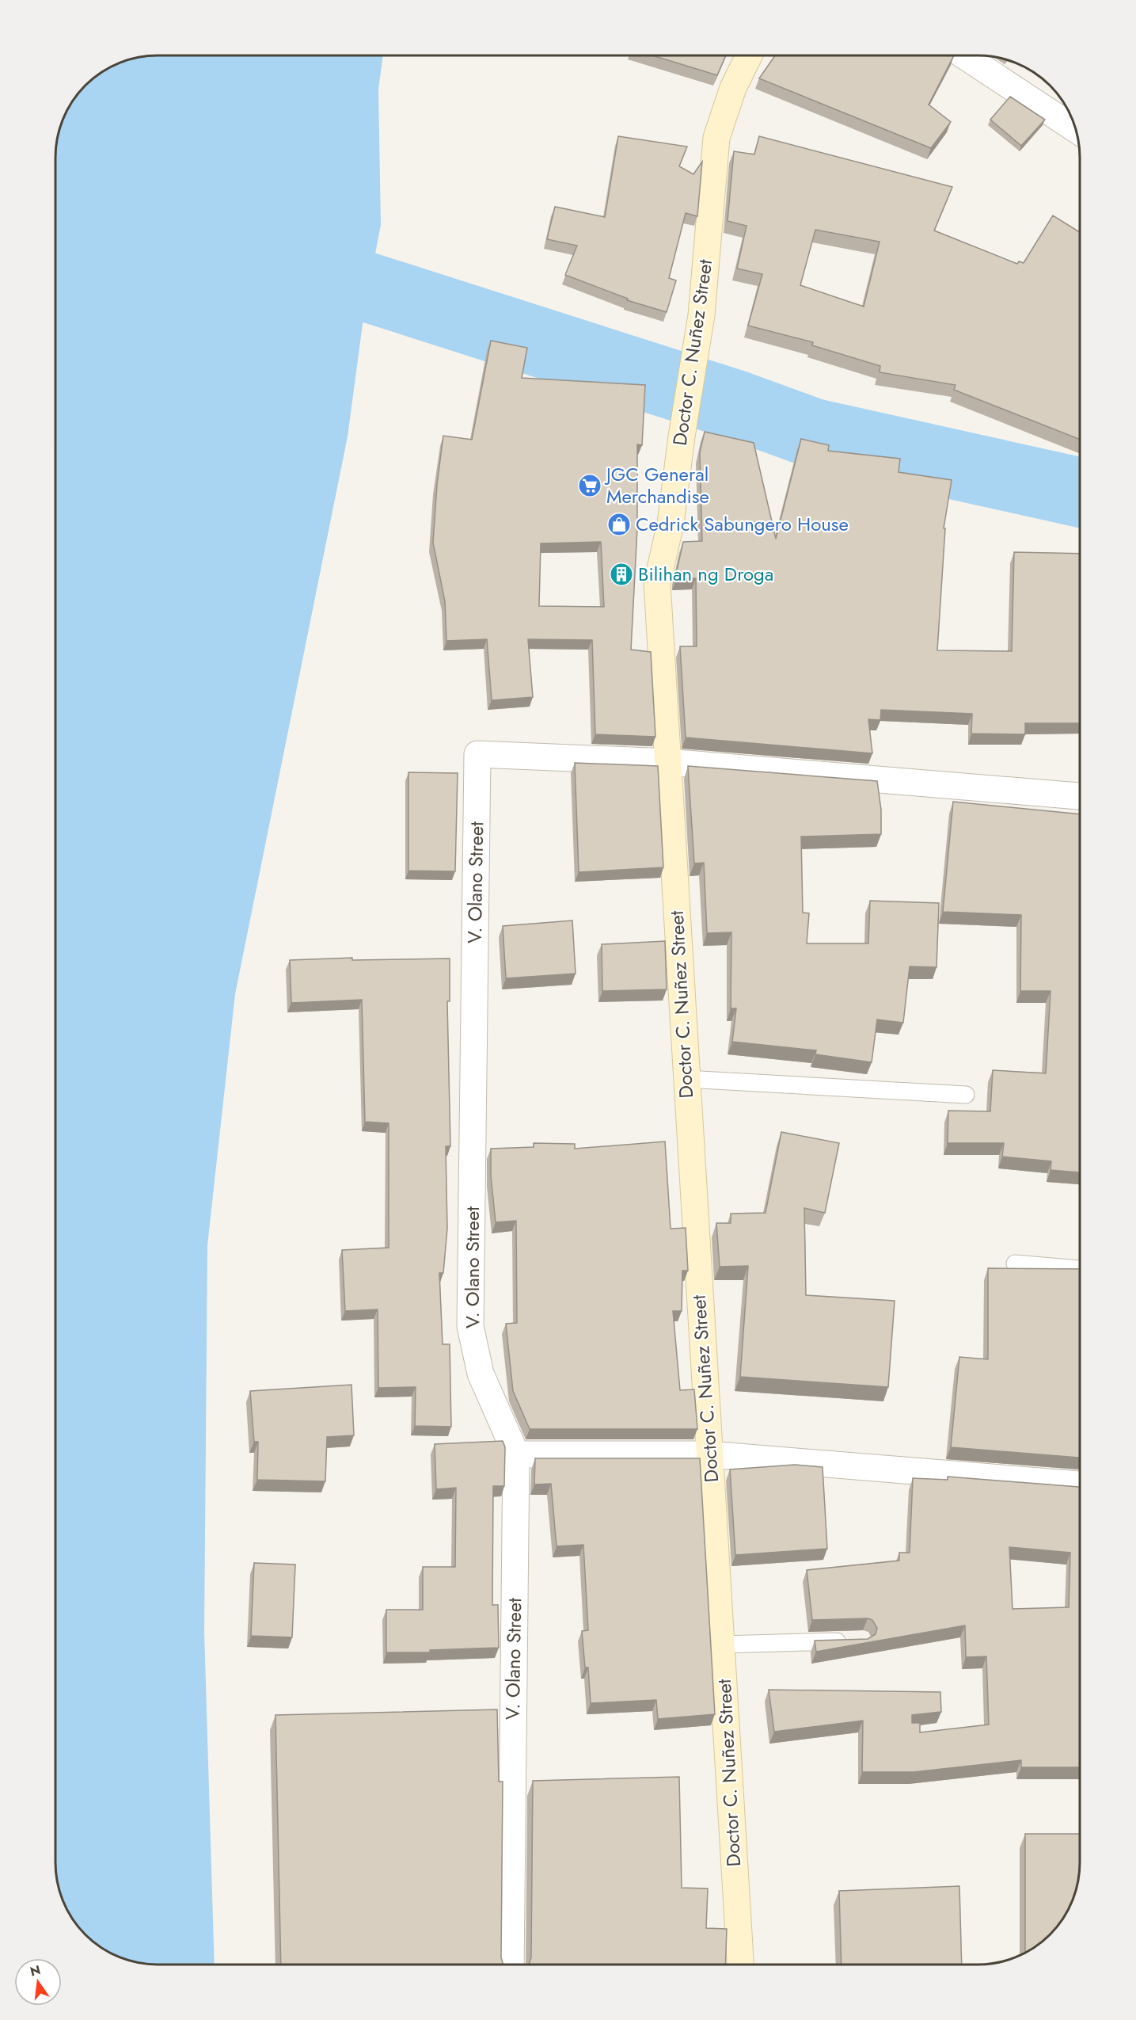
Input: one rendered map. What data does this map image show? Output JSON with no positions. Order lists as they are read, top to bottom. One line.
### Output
{"streets":{"main road":["Doctor C. Nuñez Street"],"street":["V. Olano Street"]},"crossings":[["Doctor C. Nuñez Street","V. Olano Street"]],"places":{"supermarket":["JGC General Merchandise"],"shop":["Cedrick Sabungero House"],"building":["Bilihan ng Droga"]},"north":"top"}
